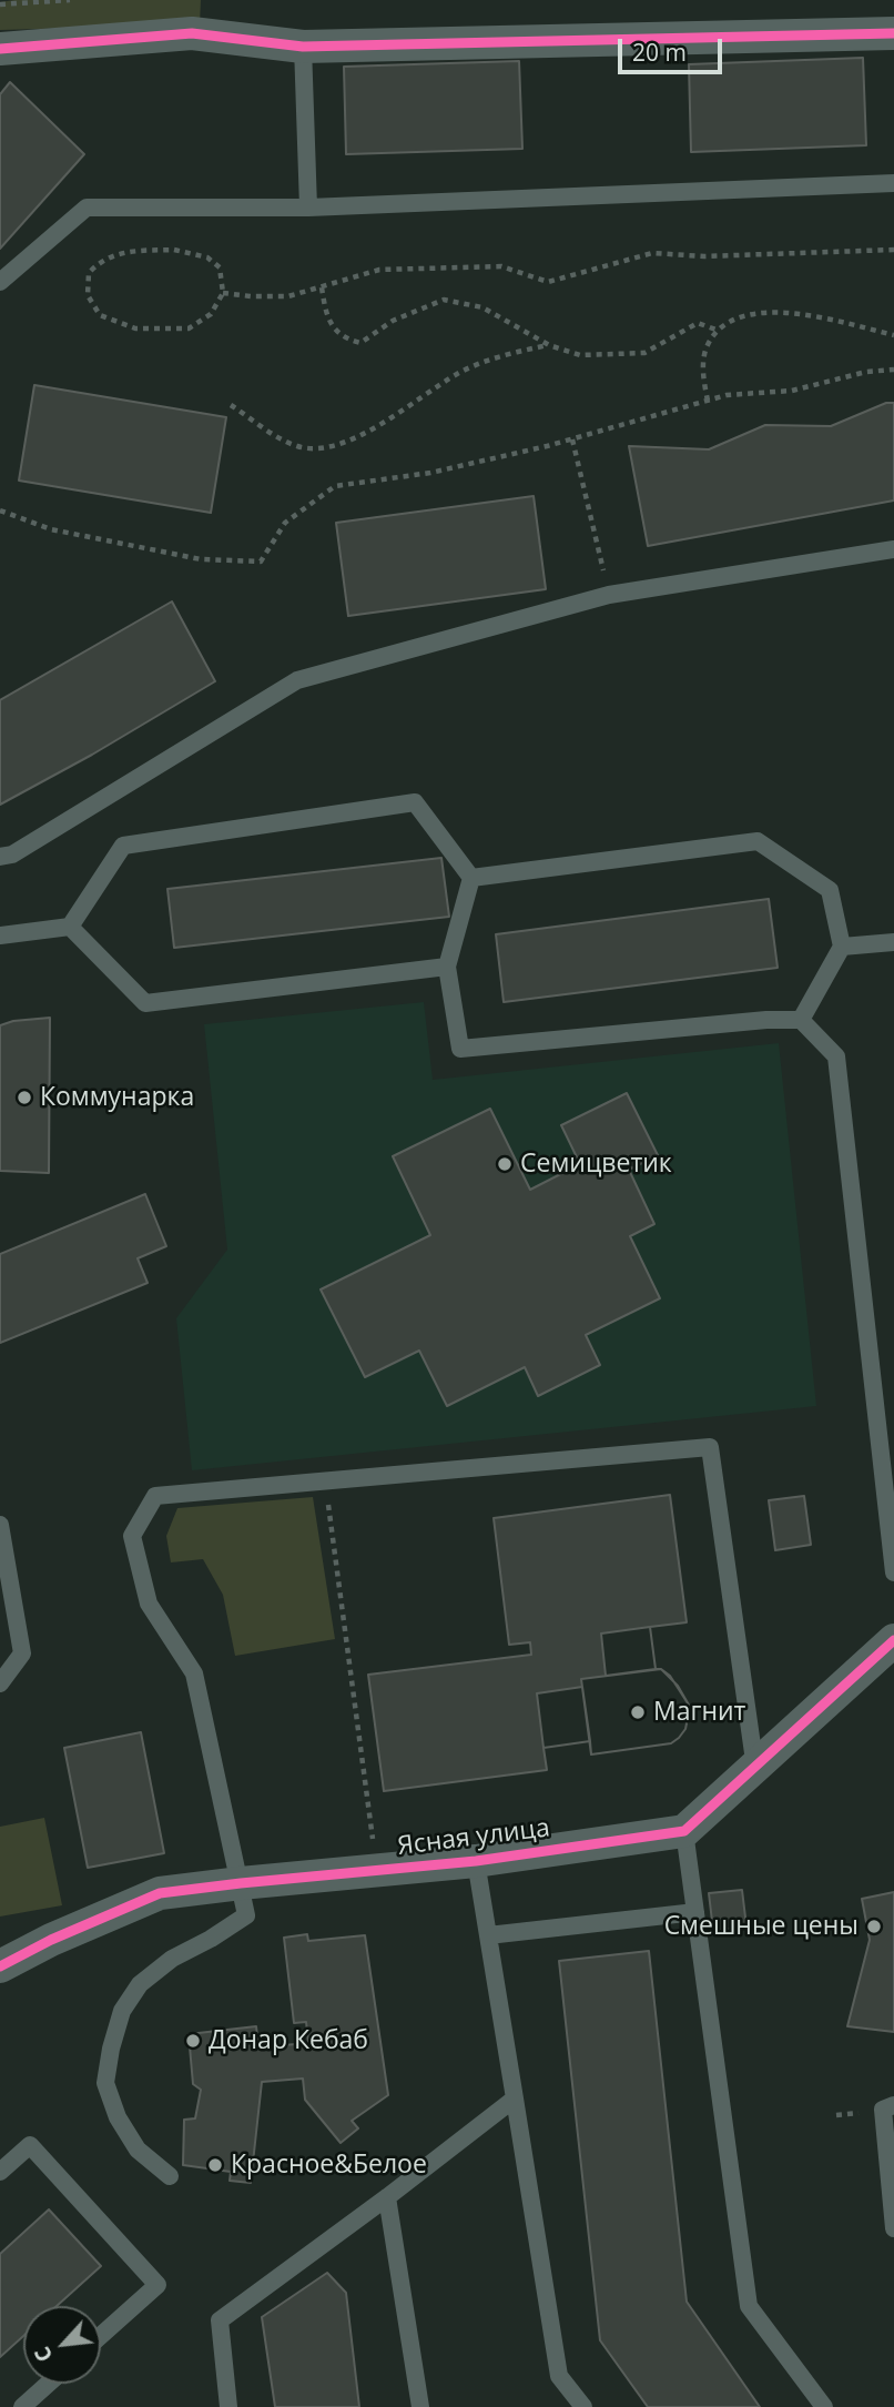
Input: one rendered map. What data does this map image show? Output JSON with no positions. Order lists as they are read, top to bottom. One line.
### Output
{"streets":{"street":["Ясная улица"]},"places":["Коммунарка","Семицветик","Магнит","Смешные цены","Донар Кебаб","Красное&Белое"],"scale_bar":"20 m","north":"bottom left"}
